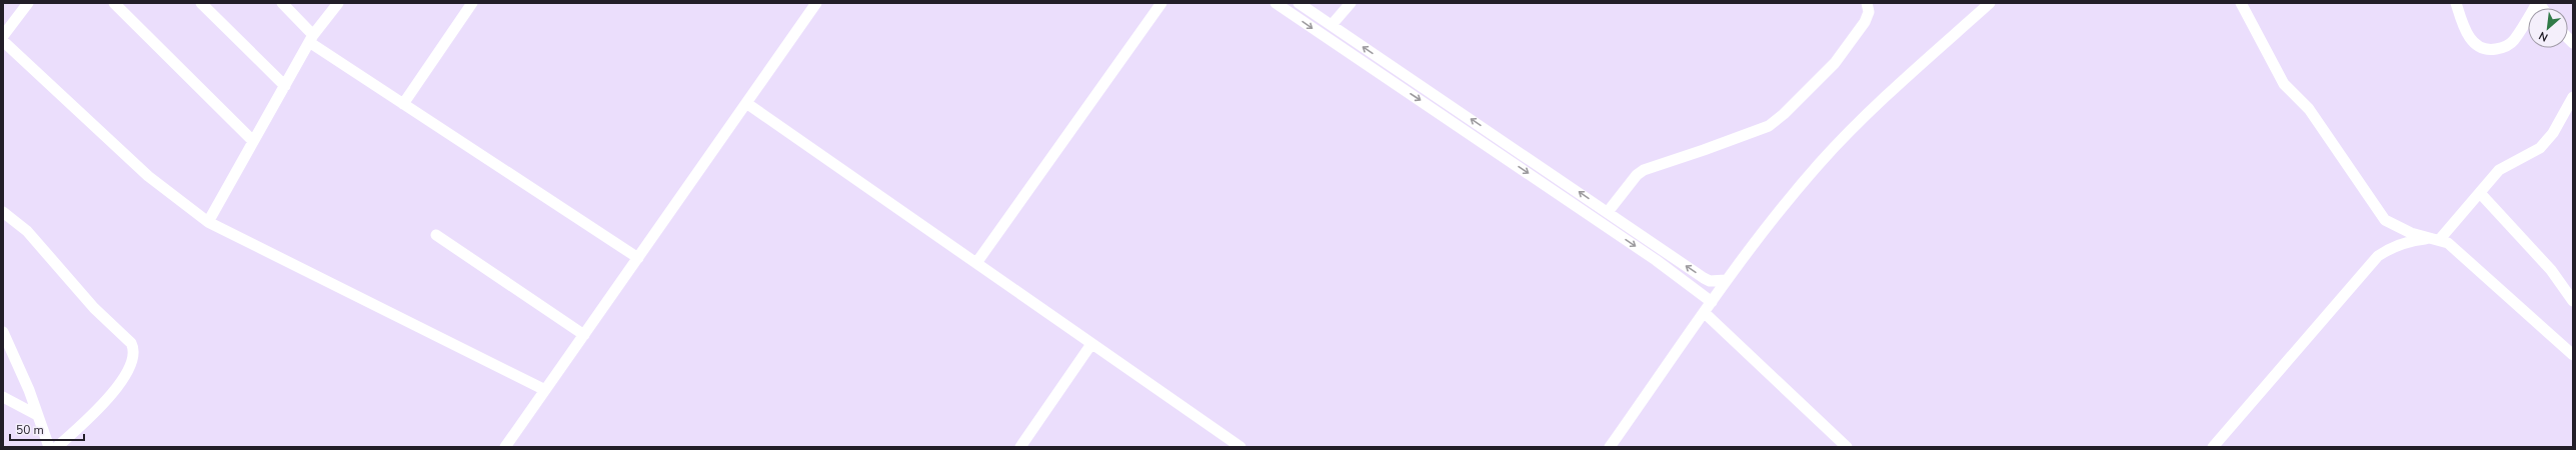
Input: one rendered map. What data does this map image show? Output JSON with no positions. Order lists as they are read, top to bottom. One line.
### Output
{"scale_bar":"50 m","north":"bottom left"}
